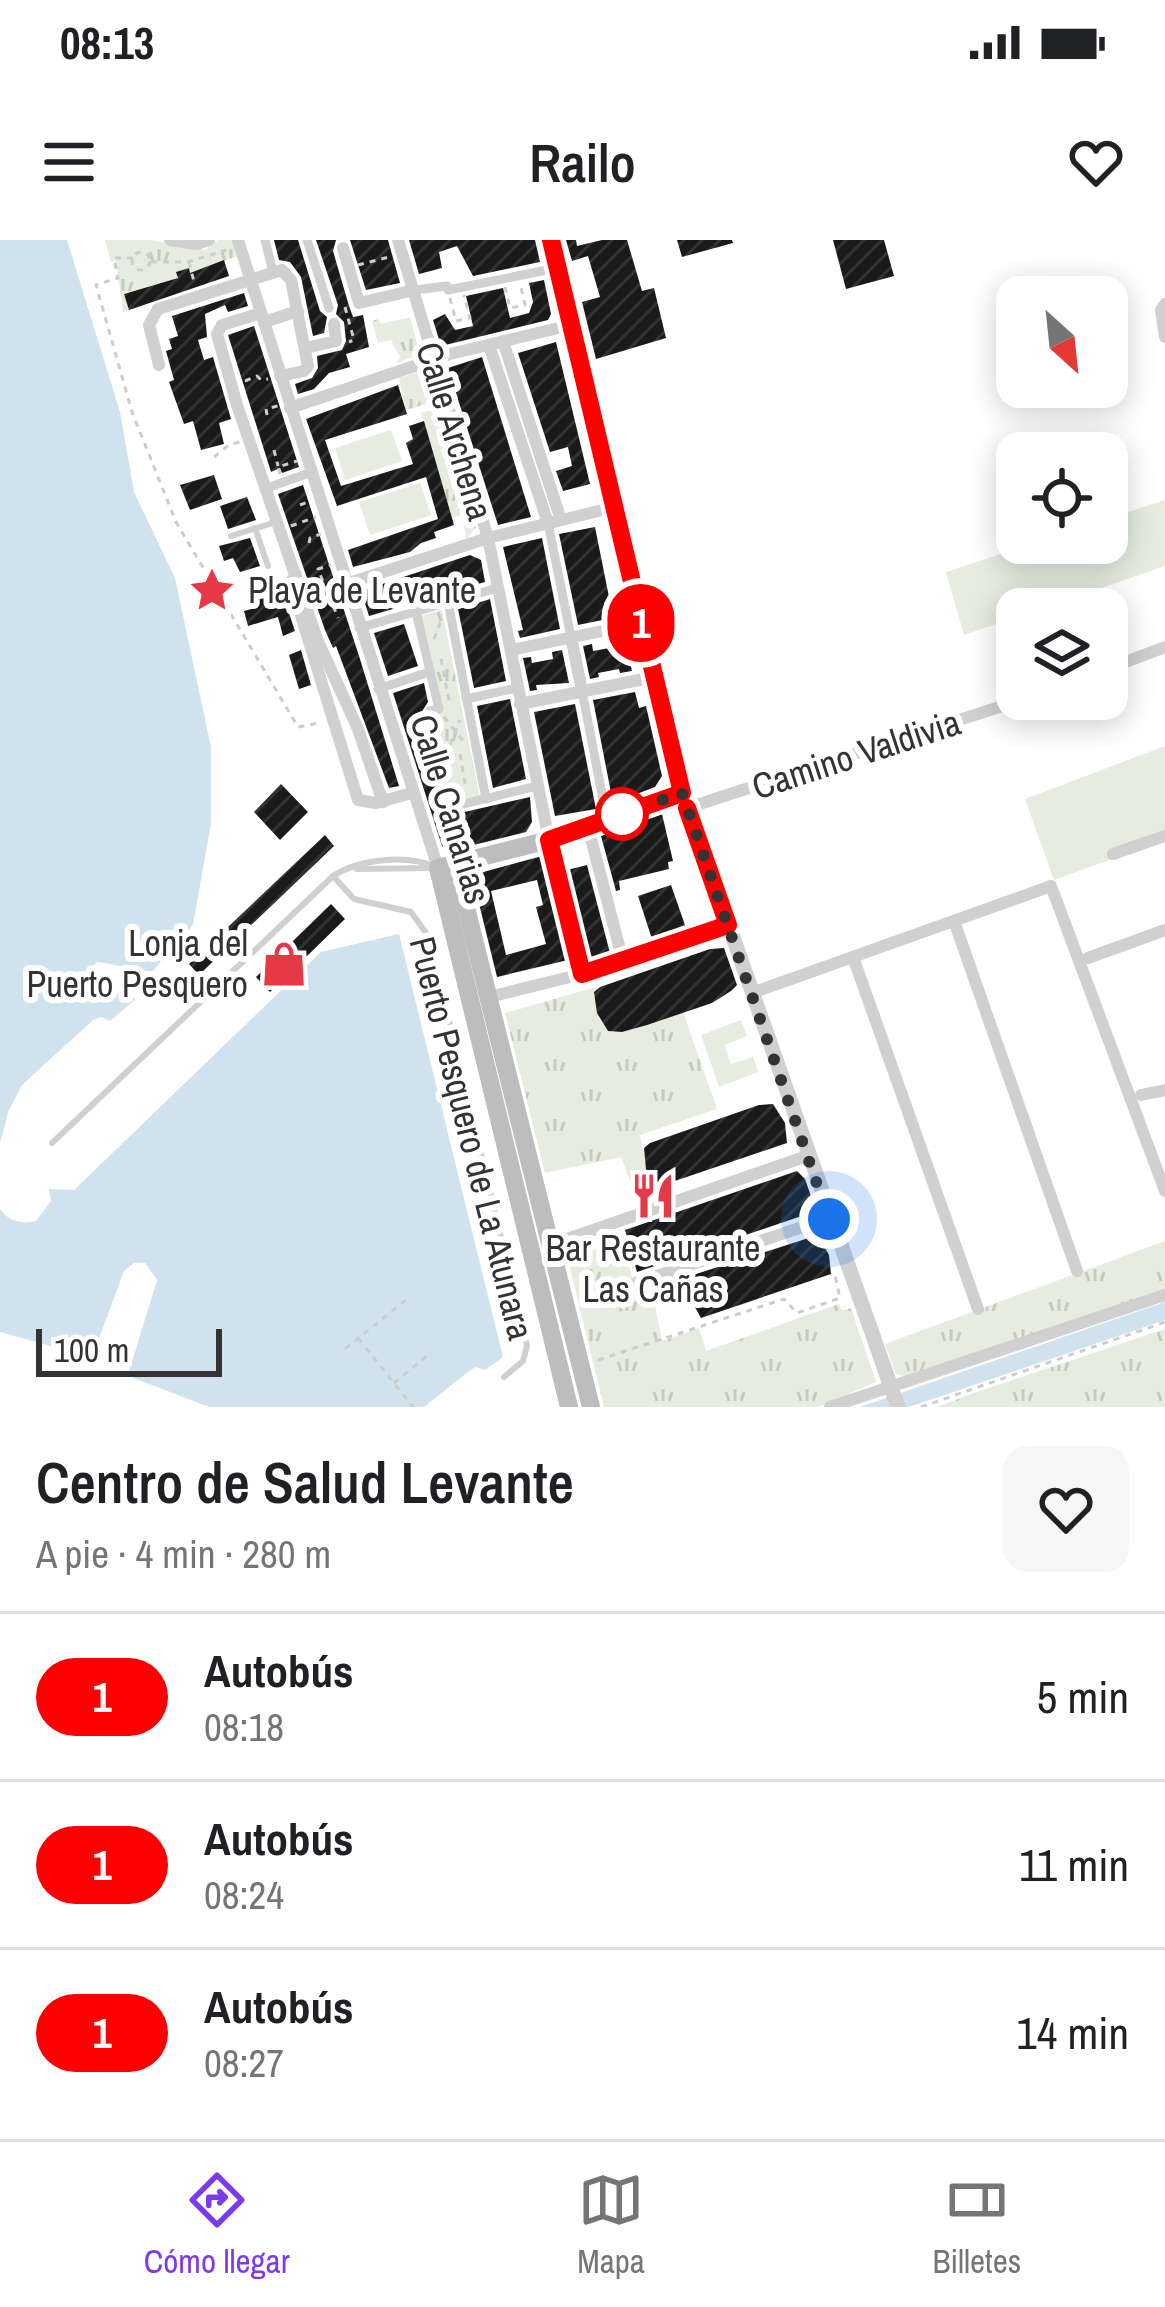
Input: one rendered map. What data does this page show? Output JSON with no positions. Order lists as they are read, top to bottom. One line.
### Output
{"streets":{"main road":["Calle Canarias"],"street":["Calle Archena","Camino Valdivia"],"lane":["Puerto Pesquero de La Atunara"]},"places":{"place":["Playa de Levante"],"shop":["Lonja del Puerto Pesquero"],"restaurant":["Bar Restaurante Las Cañas"]},"lines":["bus line 1"],"scale_bar":"100 m","north":"bottom right","page":{"status":"08:13","header":"Railo","on_map":"1","scale":"100 m","heading":["Centro de Salud Levante","A pie · 4 min · 280 m"],"list":[{"mark":"1","name":"Autobús","note":"08:18","value":"5 min"},{"mark":"1","name":"Autobús","note":"08:24","value":"11 min"},{"mark":"1","name":"Autobús","note":"08:27","value":"14 min"}],"tabs":["Cómo llegar","Mapa","Billetes"]}}
